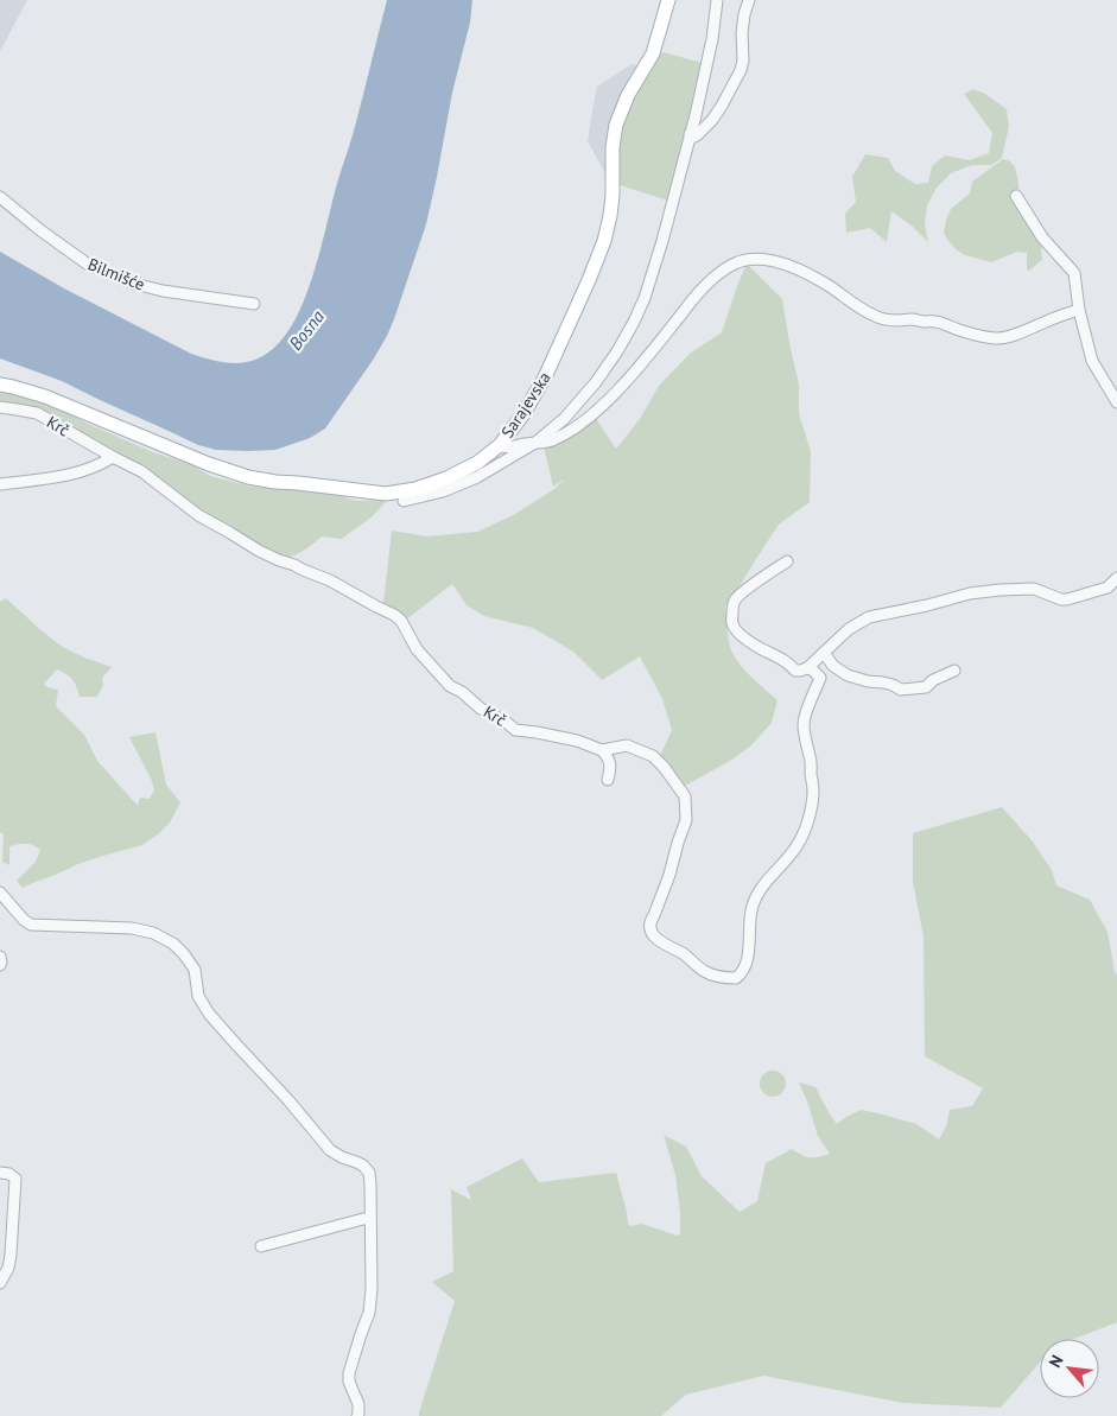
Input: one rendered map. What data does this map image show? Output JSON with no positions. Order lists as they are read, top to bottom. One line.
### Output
{"streets":{"main road":["Sarajevska"],"street":["Bilmišće","Krč"]},"water":["Bosna"],"north":"top left"}
